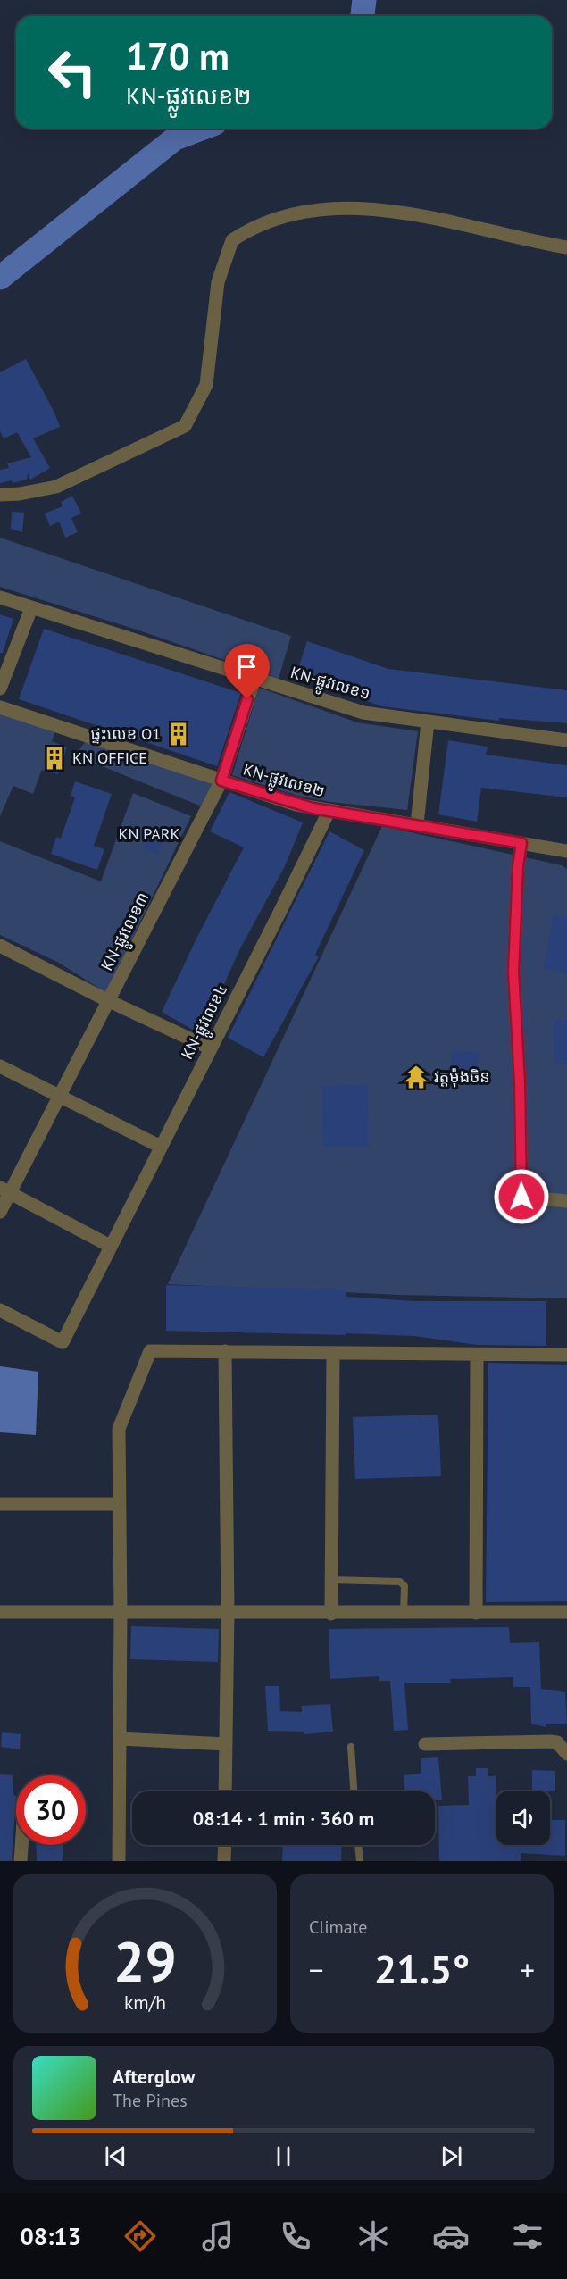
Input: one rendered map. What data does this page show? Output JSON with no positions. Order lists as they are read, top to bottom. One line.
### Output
{"streets":{"street":["KN-ផ្លូវលេខ១","KN-ផ្លូវលេខ២","KN-ផ្លូវលេខ៣","KN-ផ្លូវលេខ៤"]},"crossings":[["KN-ផ្លូវលេខ១","KN-ផ្លូវលេខ៣"],["KN-ផ្លូវលេខ២","KN-ផ្លូវលេខ៣"],["KN-ផ្លូវលេខ២","KN-ផ្លូវលេខ៤"]],"parks":["KN PARK"],"places":{"building":["ផ្ទះលេខ O1","KN OFFICE"],"temple":["វត្តម៉ុងចិន"]},"page":{"turn":["170 m","KN-ផ្លូវលេខ២"],"limit":"30","trip":"08:14 · 1 min · 360 m","tile":"Climate","heat":["−","21.5°","+"],"song":["Afterglow","The Pines"],"tabs":"08:13","gauge":["29","km/h"]}}
